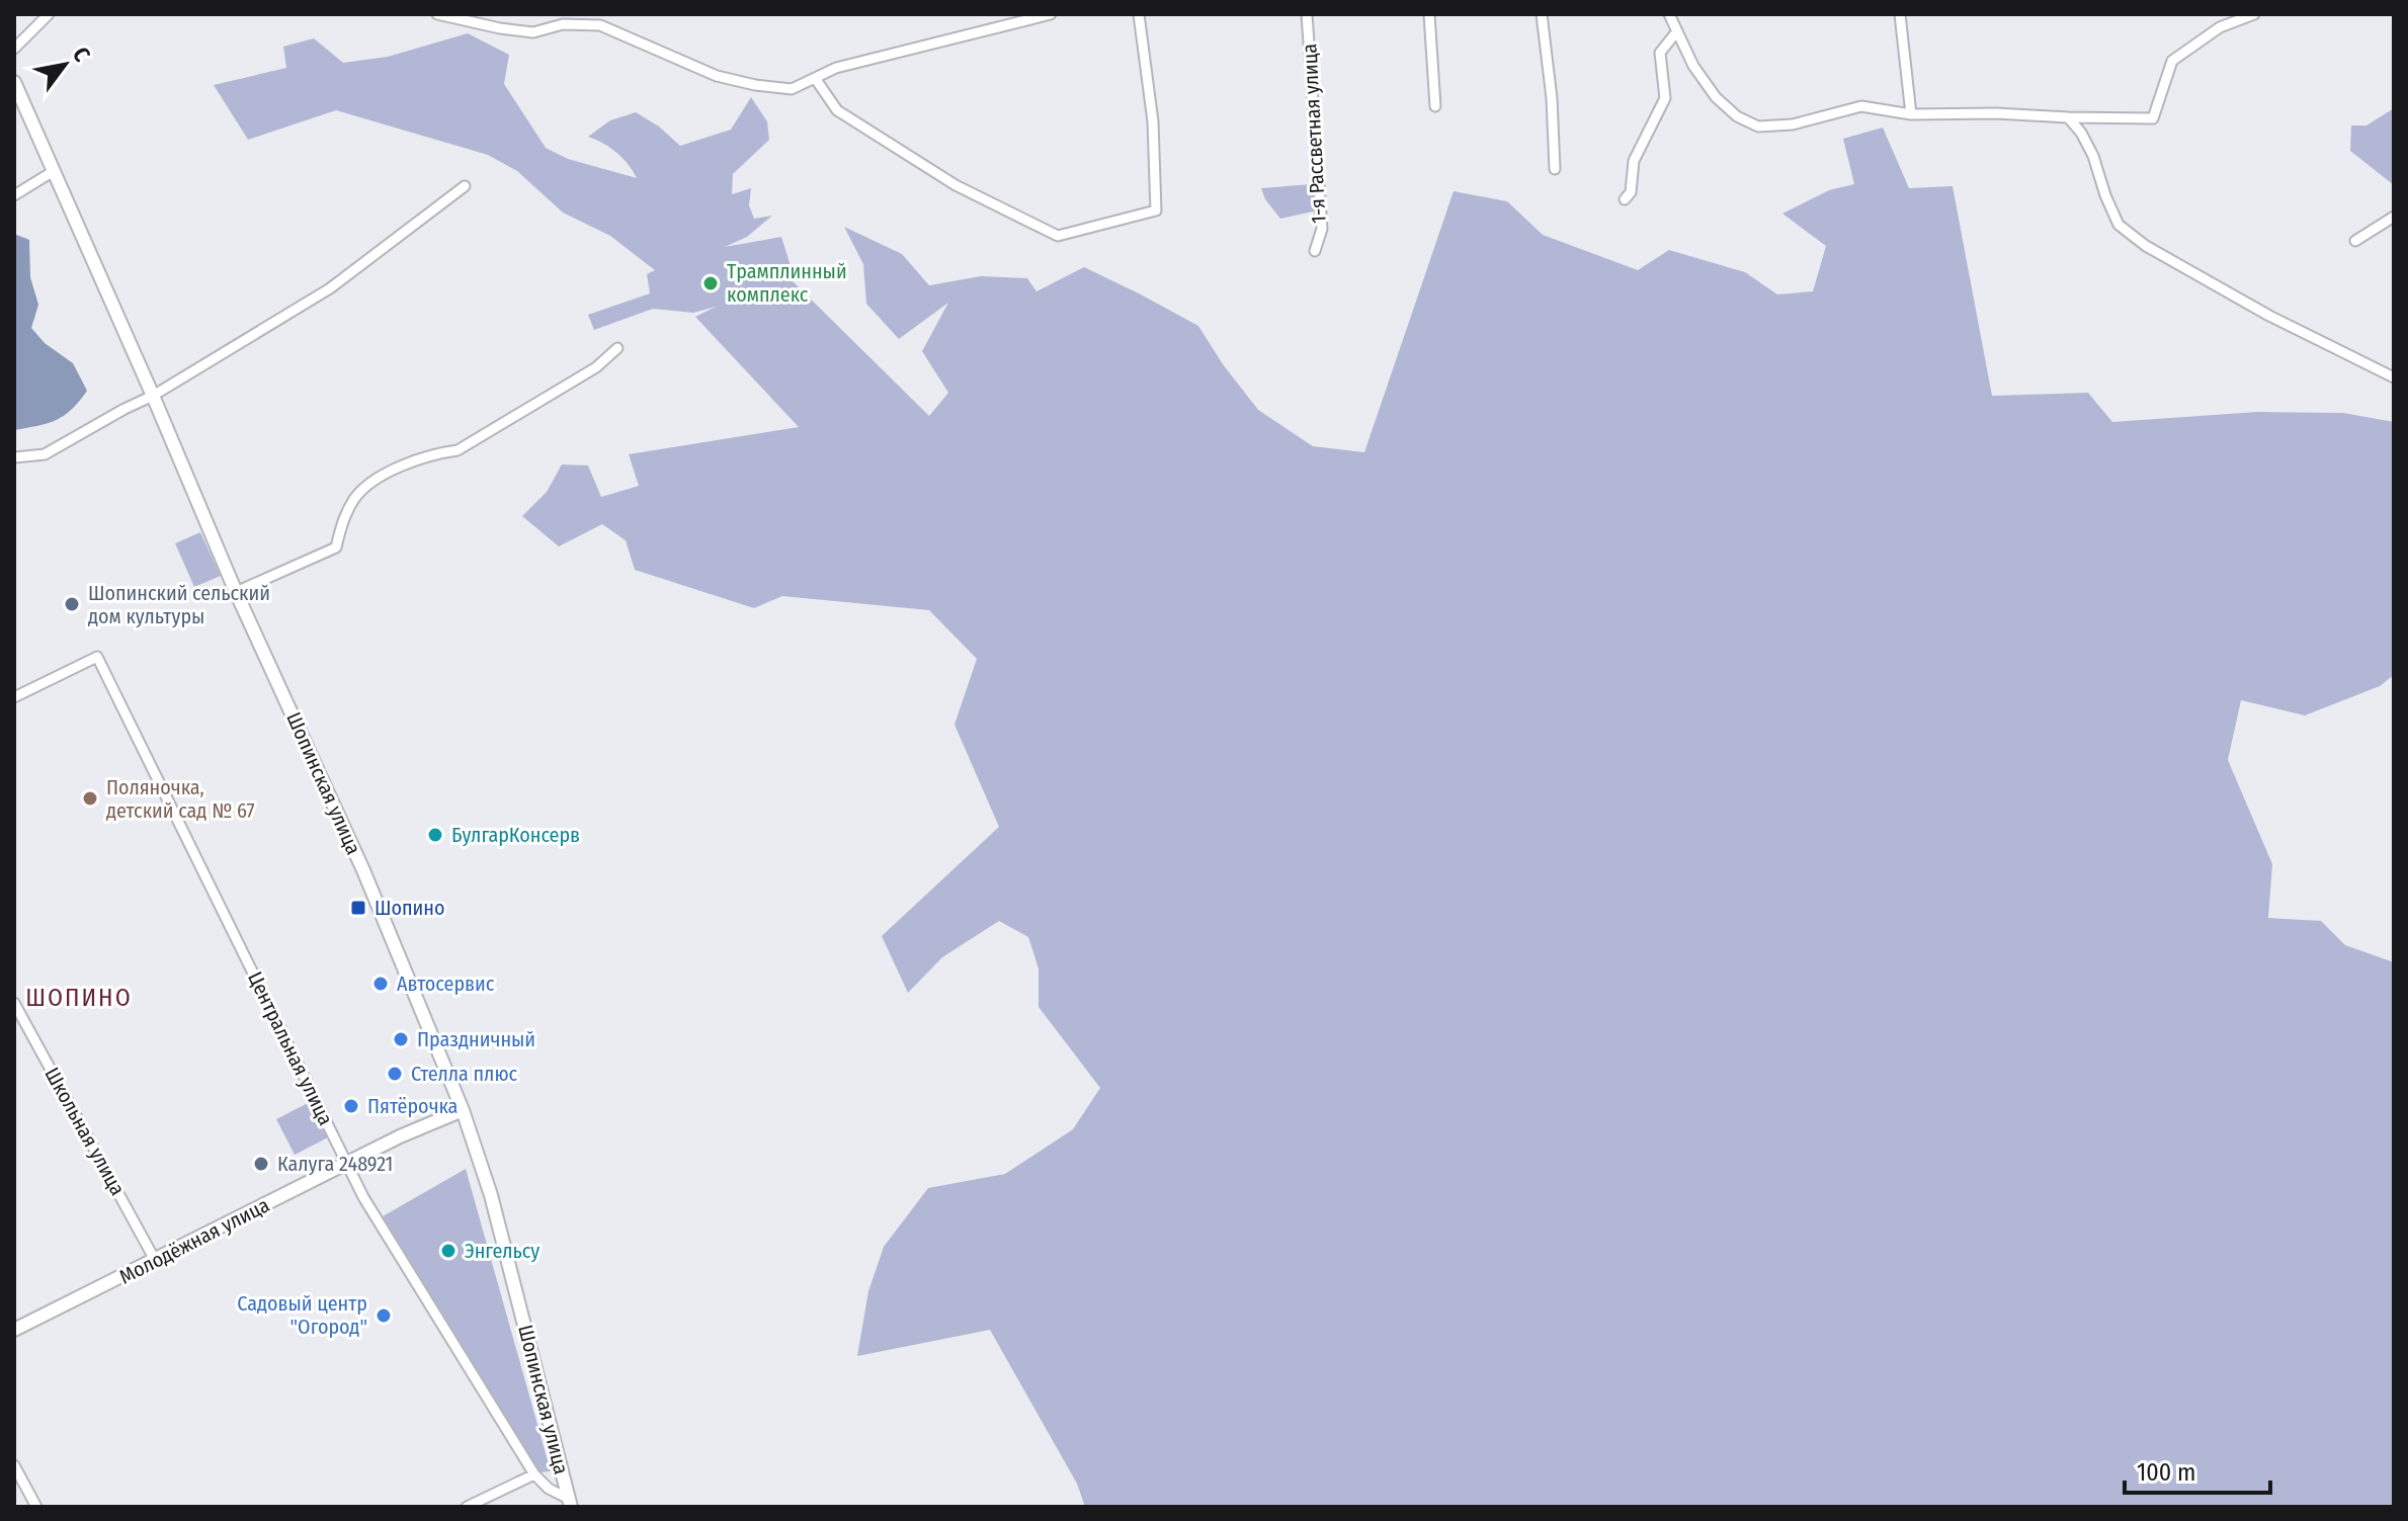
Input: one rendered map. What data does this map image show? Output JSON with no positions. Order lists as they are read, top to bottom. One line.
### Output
{"streets":{"street":["1-я Рассветная улица","Шопинская улица","Центральная улица","Школьная улица","Молодёжная улица"]},"crossings":[["Шопинская улица","Центральная улица"],["Шопинская улица","Молодёжная улица"],["Центральная улица","Молодёжная улица"],["Школьная улица","Молодёжная улица"]],"districts":["ШОПИНО"],"places":{"other":["Трамплинный комплекс","Шопинский сельский дом культуры","Поляночка, детский сад № 67","БулгарКонсерв","Автосервис","Праздничный","Стелла плюс","Пятёрочка","Калуга 248921","Энгельсу","Садовый центр \"Огород\""],"transit":["Шопино"]},"scale_bar":"100 m","north":"top right"}
